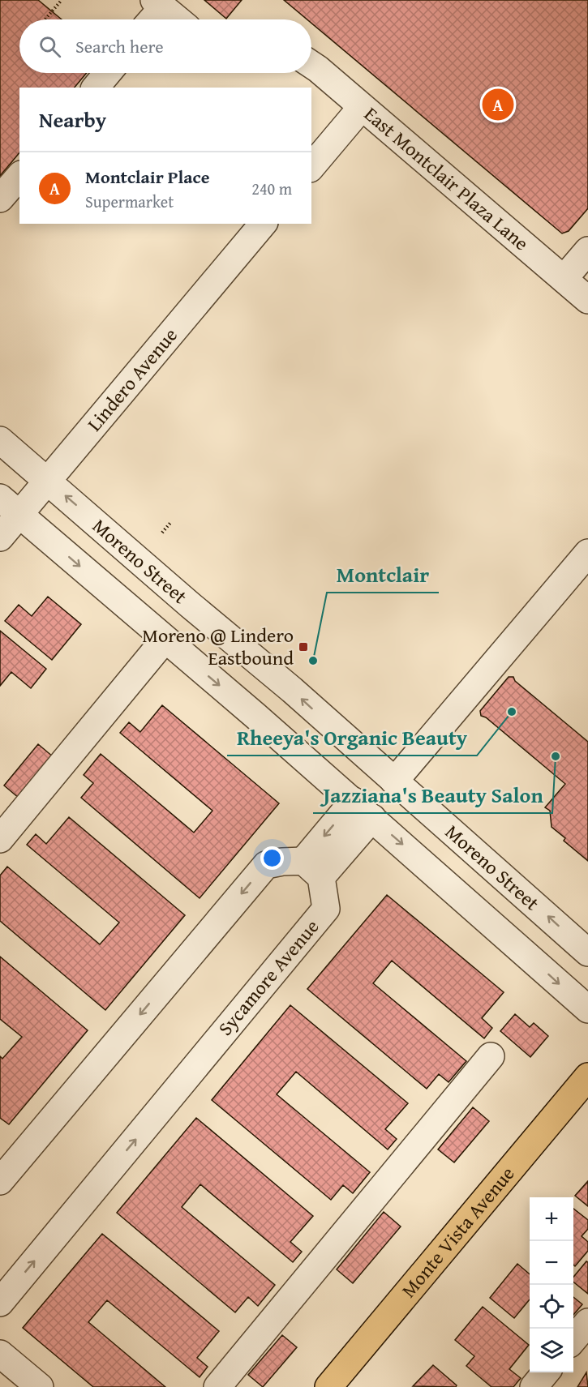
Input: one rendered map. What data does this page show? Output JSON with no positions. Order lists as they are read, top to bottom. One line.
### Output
{"streets":{"main road":["Monte Vista Avenue"],"street":["East Montclair Plaza Lane","Lindero Avenue","Moreno Street","Sycamore Avenue"]},"crossings":[["Lindero Avenue","Moreno Street"]],"places":{"transit":["Moreno @ Lindero Eastbound"],"other":["Montclair","Rheeya's Organic Beauty","Jazziana's Beauty Salon"]},"page":{"search":"Search here","pins":"A","heading":"Nearby","list":[{"mark":"A","name":"Montclair Place","note":"Supermarket","value":"240 m"}],"map_buttons":["+","−"]}}
